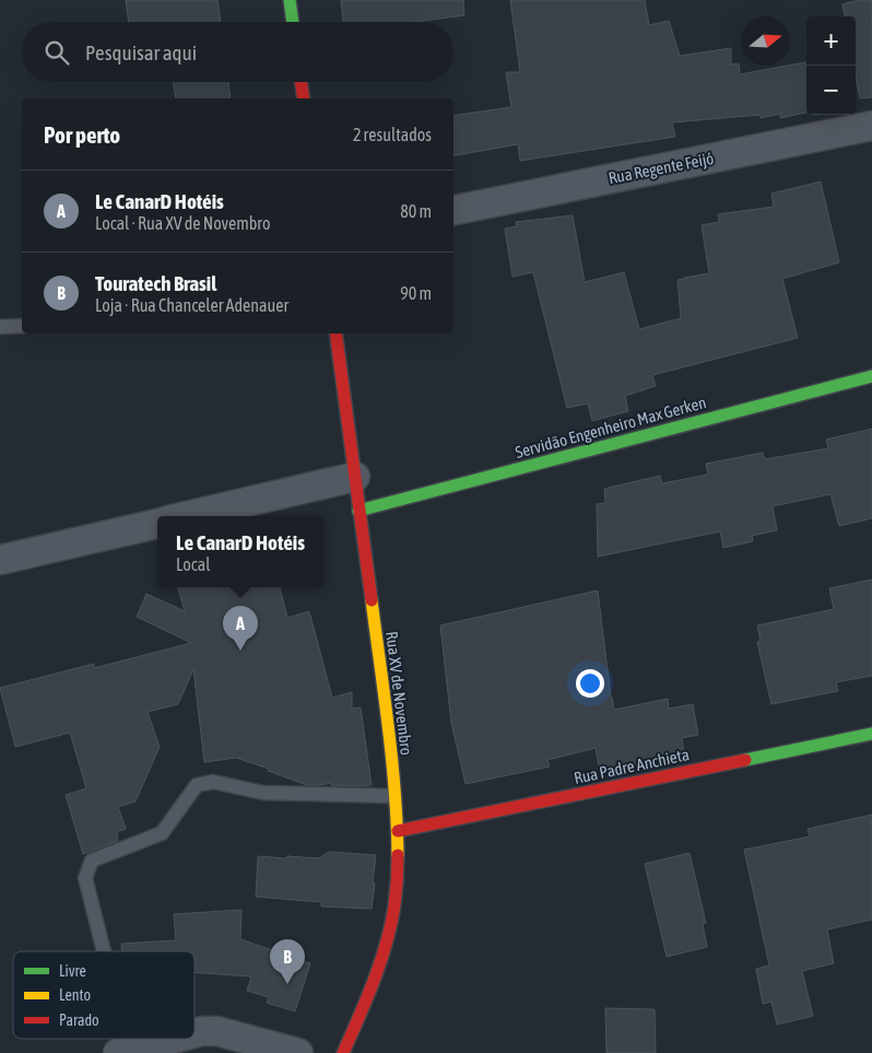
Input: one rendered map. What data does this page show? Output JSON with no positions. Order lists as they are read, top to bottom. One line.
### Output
{"streets":{"street":["Rua Regente Feijó","Servidão Engenheiro Max Gerken","Rua XV de Novembro","Rua Padre Anchieta"]},"crossings":[["Servidão Engenheiro Max Gerken","Rua XV de Novembro"],["Rua XV de Novembro","Rua Padre Anchieta"]],"legend":["Livre","Lento","Parado"],"north":"right","page":{"map_buttons":["+","−"],"search":"Pesquisar aqui","heading":["Por perto","2 resultados"],"list":[{"mark":"A","name":"Le CanarD Hotéis","note":"Local · Rua XV de Novembro","value":"80 m"},{"mark":"B","name":"Touratech Brasil","note":"Loja · Rua Chanceler Adenauer","value":"90 m"}],"popup":["Le CanarD Hotéis","Local"],"pins":["A","B"]}}
